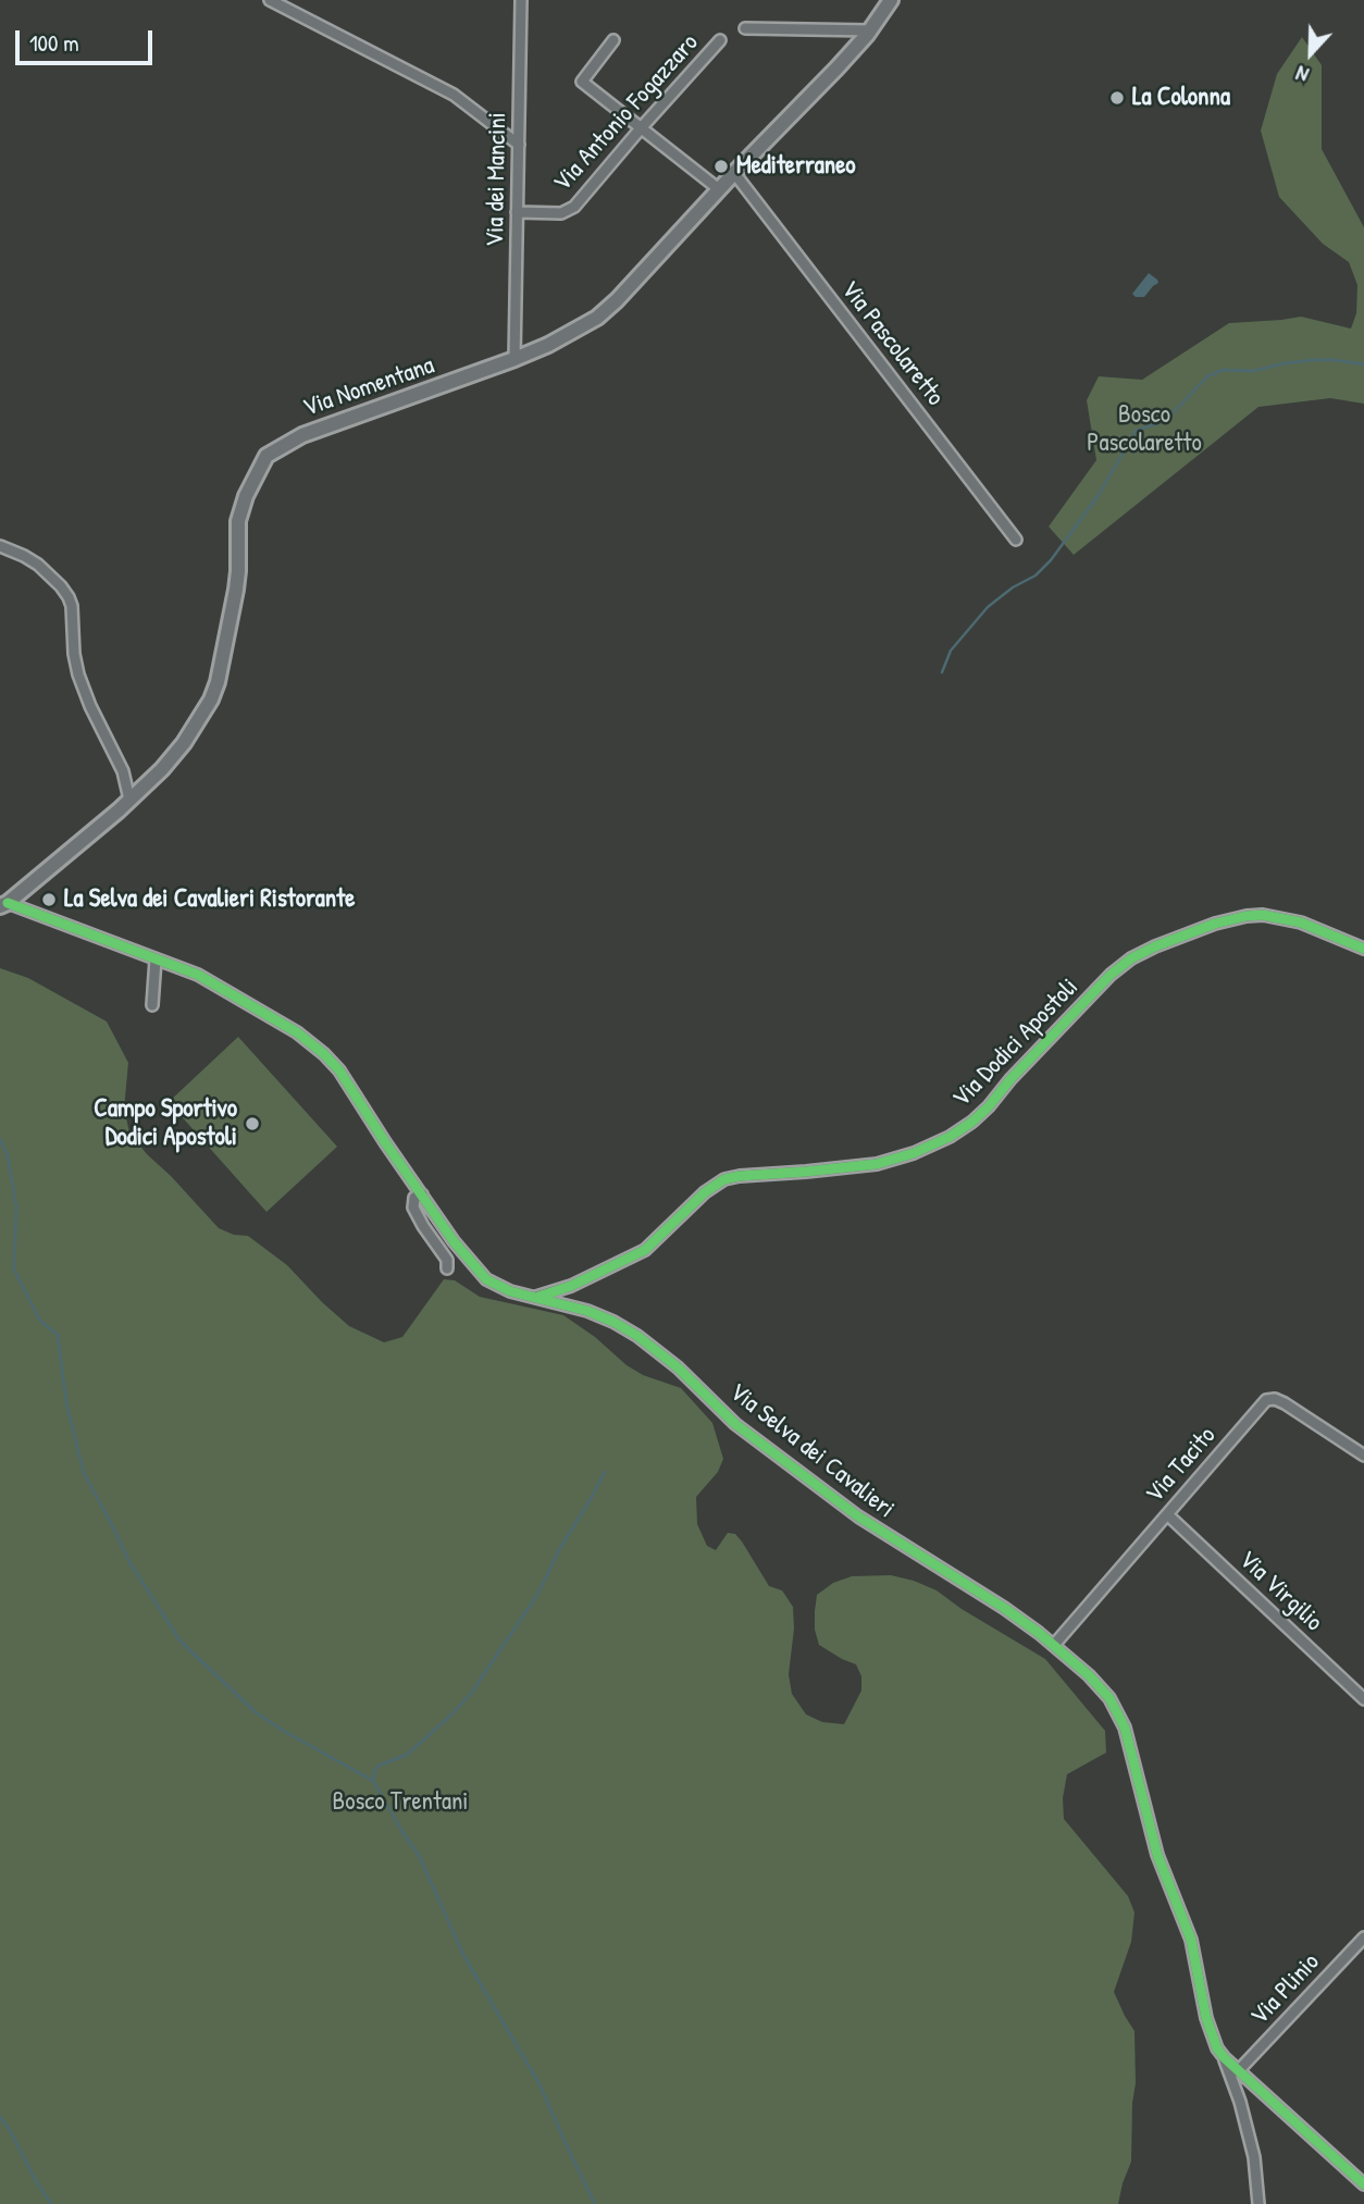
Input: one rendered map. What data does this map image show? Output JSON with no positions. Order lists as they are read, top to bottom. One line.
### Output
{"streets":{"main road":["Via Nomentana"],"street":["Via Antonio Fogazzaro","Via dei Mancini","Via Pascolaretto","Via Dodici Apostoli","Via Selva dei Cavalieri","Via Tacito","Via Virgilio","Via Plinio"]},"crossings":[["Via Antonio Fogazzaro","Via dei Mancini"],["Via dei Mancini","Via Nomentana"],["Via Pascolaretto","Via Nomentana"],["Via Nomentana","Via Selva dei Cavalieri"],["Via Dodici Apostoli","Via Selva dei Cavalieri"],["Via Selva dei Cavalieri","Via Tacito"],["Via Selva dei Cavalieri","Via Plinio"],["Via Tacito","Via Virgilio"]],"parks":["Bosco Pascolaretto","Bosco Trentani"],"places":["La Colonna","Mediterraneo","La Selva dei Cavalieri Ristorante","Campo Sportivo Dodici Apostoli"],"scale_bar":"100 m","north":"bottom"}
